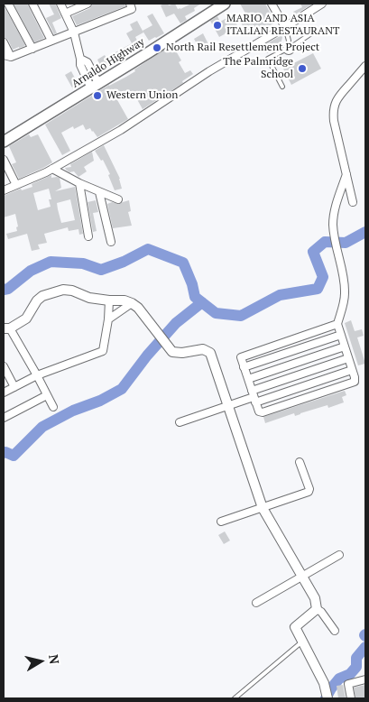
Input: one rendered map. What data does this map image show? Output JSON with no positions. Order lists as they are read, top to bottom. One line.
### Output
{"streets":{"main road":["Arnaldo Highway"]},"places":["MARIO AND ASIA ITALIAN RESTAURANT","North Rail Resettlement Project","The Palmridge School","Western Union"],"north":"right"}
